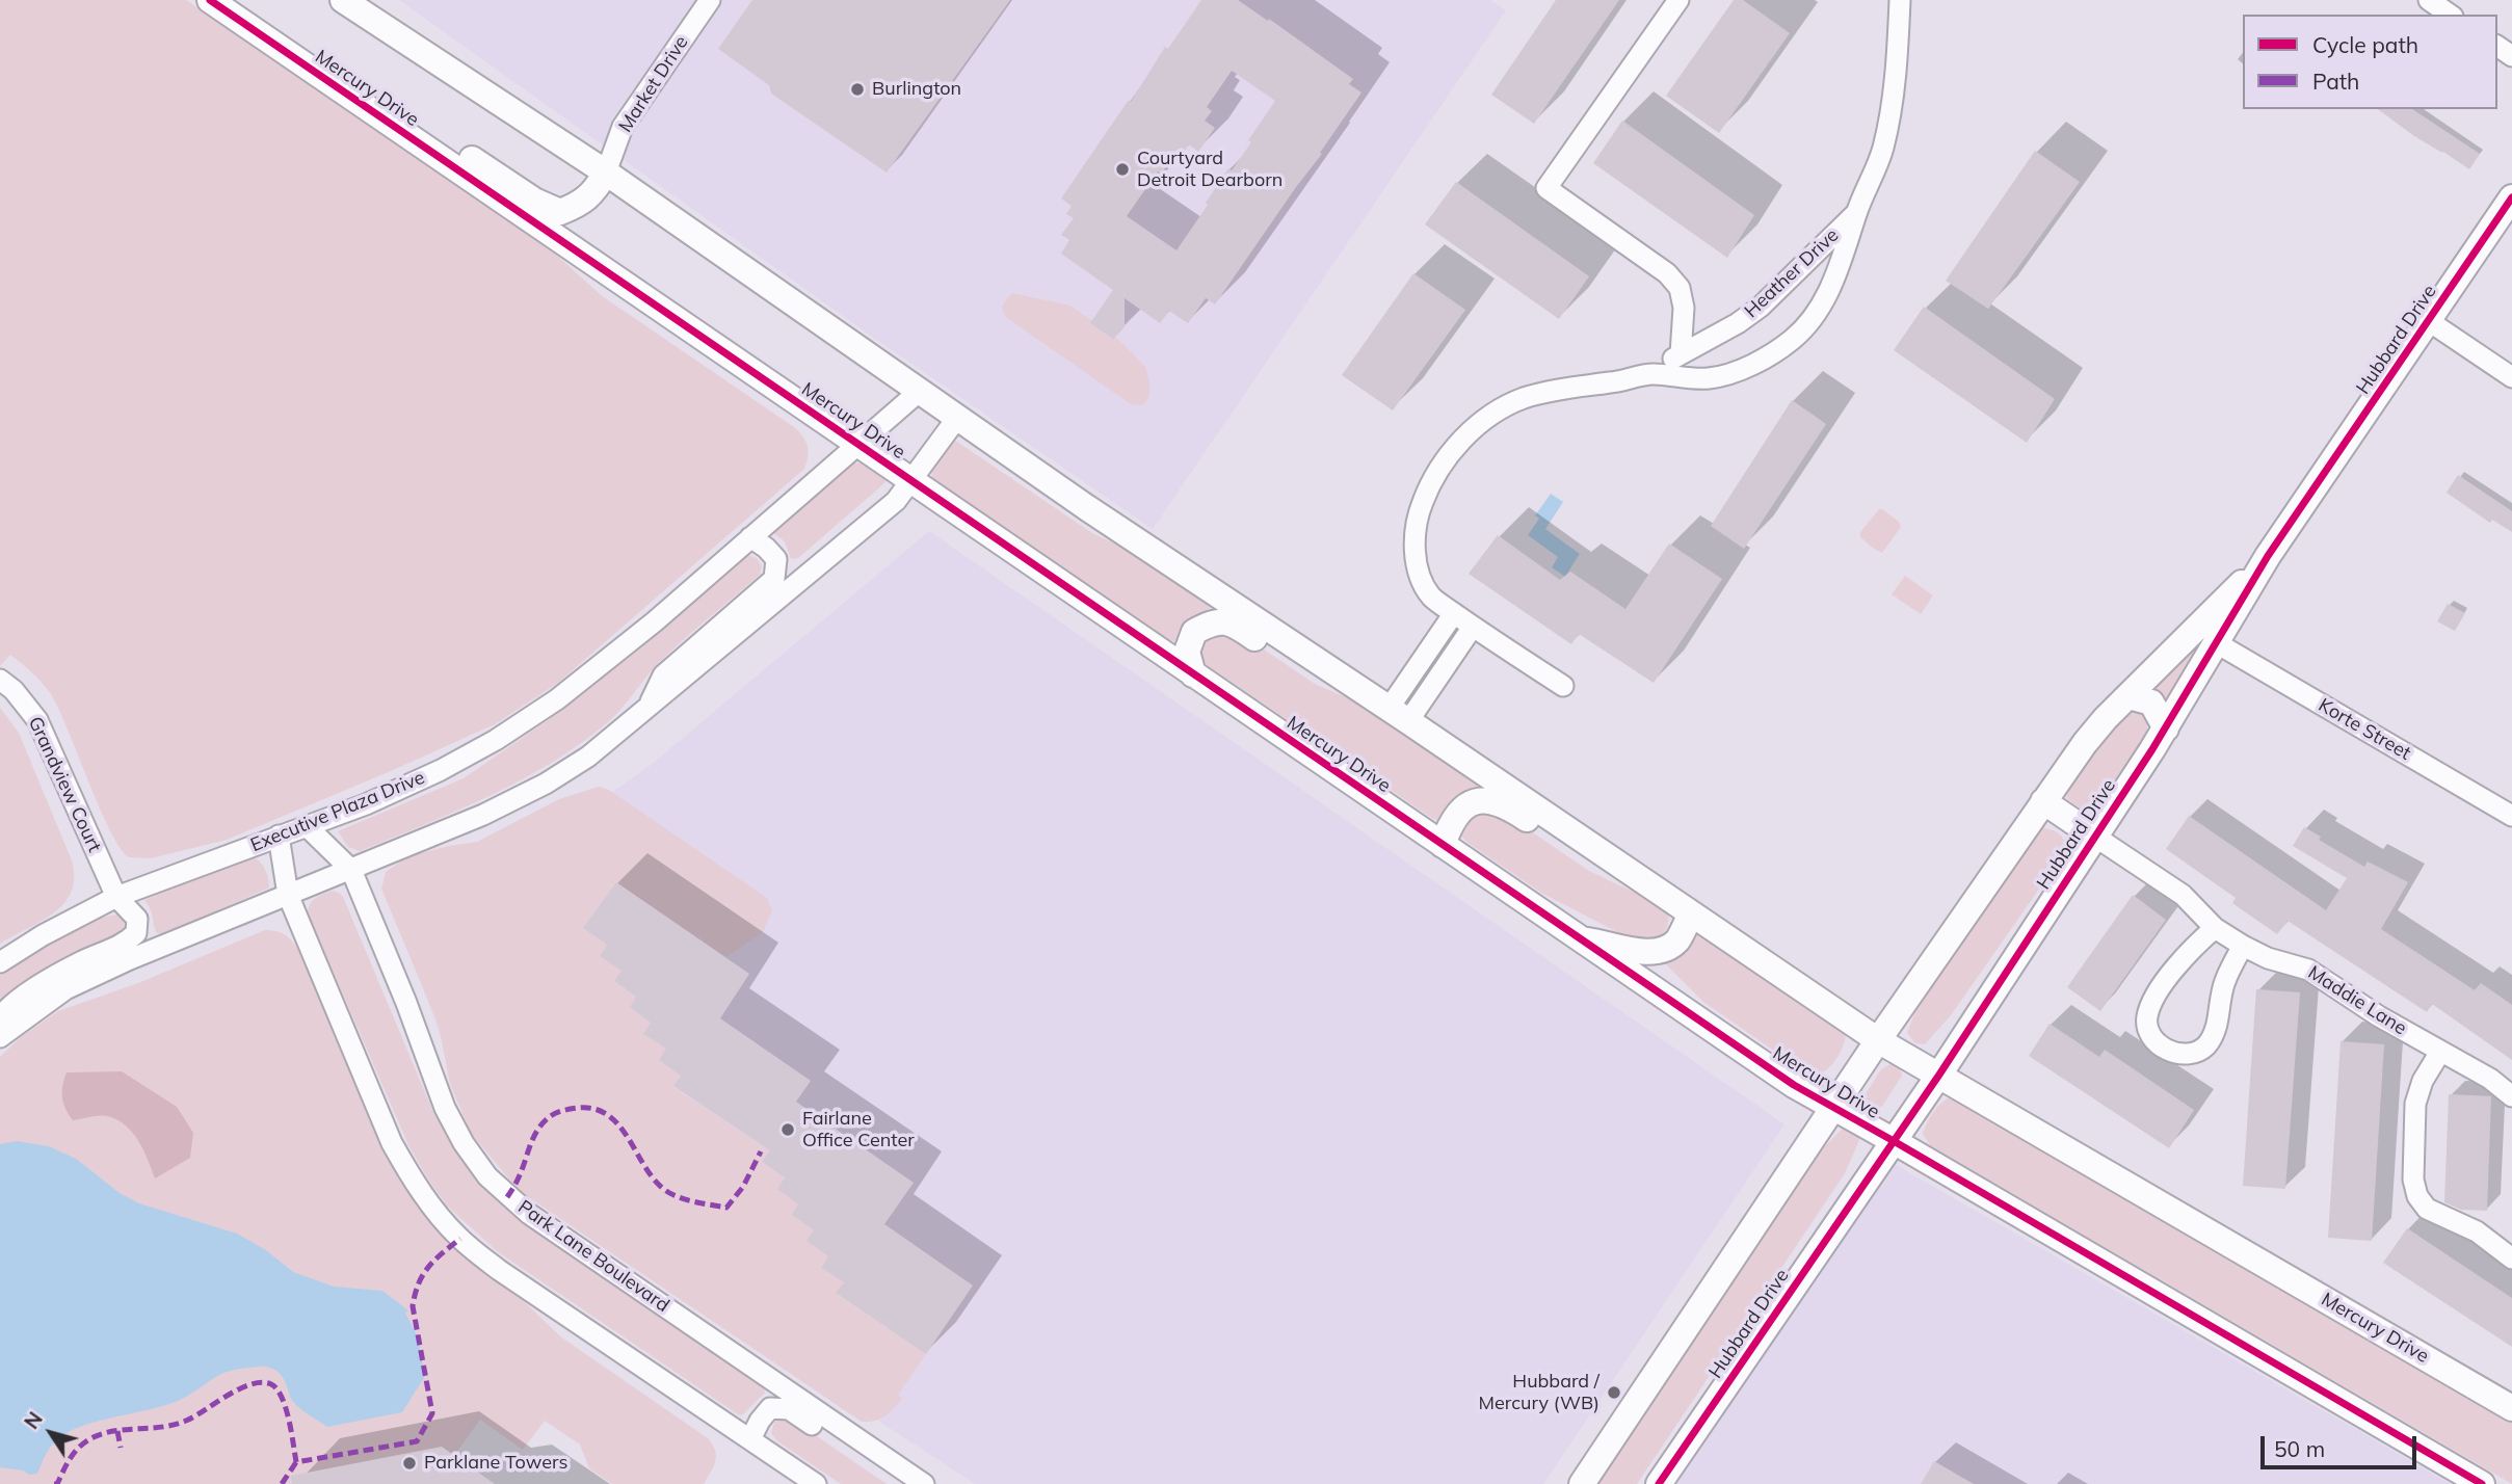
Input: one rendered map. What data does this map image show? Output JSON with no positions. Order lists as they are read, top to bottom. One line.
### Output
{"streets":{"street":["Market Drive","Mercury Drive","Heather Drive","Hubbard Drive","Korte Street","Grandview Court","Executive Plaza Drive","Maddie Lane","Park Lane Boulevard"]},"crossings":[["Market Drive","Mercury Drive"],["Mercury Drive","Hubbard Drive"],["Mercury Drive","Executive Plaza Drive"],["Hubbard Drive","Korte Street"],["Hubbard Drive","Maddie Lane"],["Grandview Court","Executive Plaza Drive"],["Executive Plaza Drive","Park Lane Boulevard"]],"places":["Burlington","Courtyard Detroit Dearborn","Fairlane Office Center","Hubbard / Mercury (WB)","Parklane Towers"],"legend":["Cycle path","Path"],"scale_bar":"50 m","north":"top left"}
